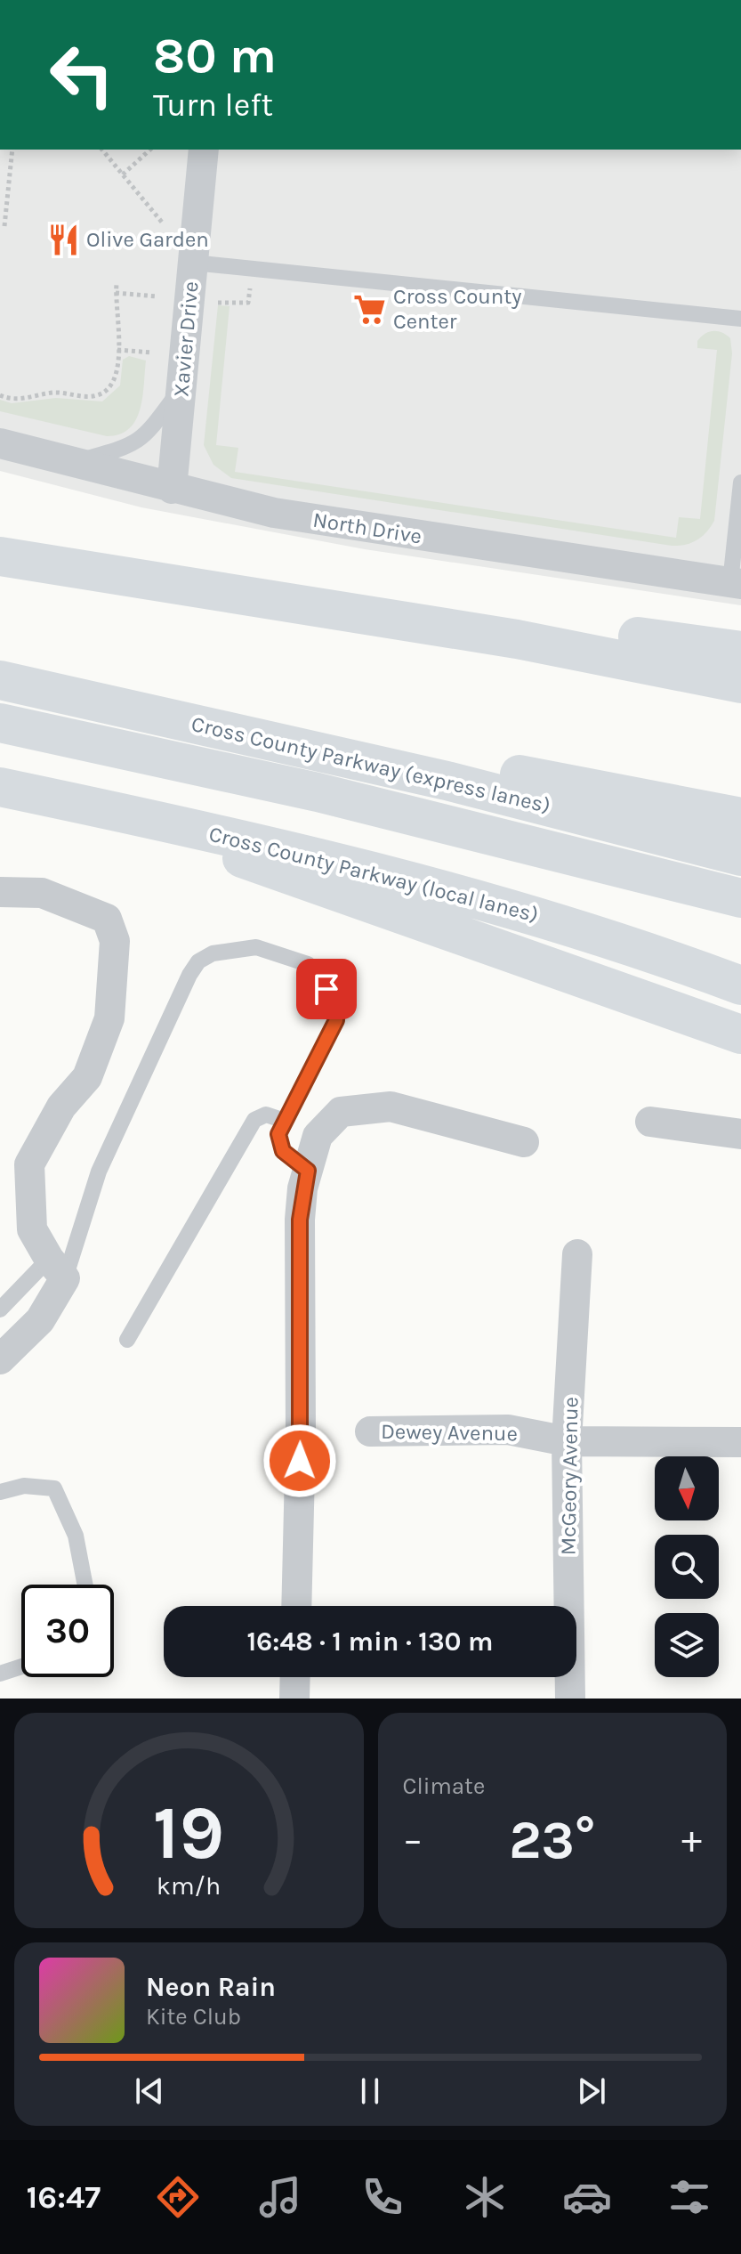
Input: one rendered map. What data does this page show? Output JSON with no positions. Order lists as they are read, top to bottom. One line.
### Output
{"streets":{"highway":["Cross County Parkway (express lanes)","Cross County Parkway (local lanes)"],"street":["Xavier Drive","North Drive","Dewey Avenue","McGeory Avenue"]},"crossings":[["Xavier Drive","North Drive"],["Dewey Avenue","McGeory Avenue"]],"places":{"restaurant":["Olive Garden"],"supermarket":["Cross County Center"]},"north":"bottom","page":{"turn":["80 m","Turn left"],"limit":"30","trip":"16:48 · 1 min · 130 m","tile":"Climate","heat":["−","23°","+"],"song":["Neon Rain","Kite Club"],"tabs":"16:47","gauge":["19","km/h"]}}
